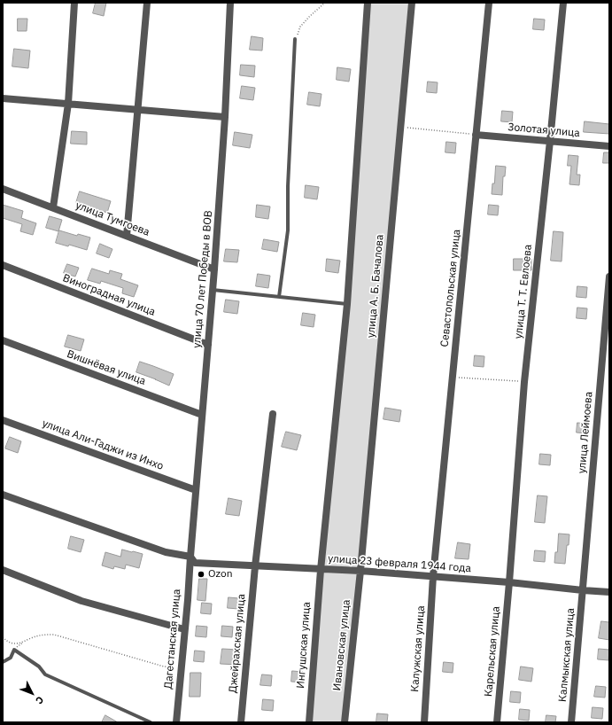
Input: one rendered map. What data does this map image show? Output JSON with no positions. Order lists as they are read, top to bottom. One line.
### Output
{"streets":{"street":["Золотая улица","улица Тумгоева","улица 70 лет Победы в ВОВ","улица А. Б. Бачалова","Севастопольская улица","улица Т. Т. Евлоева","Виноградная улица","Вишнёвая улица","улица Леймоева","улица Али-Гаджи из Инхо","улица 23 февраля 1944 года","Дагестанская улица","Джейрахская улица","Ингушская улица","Ивановская улица","Калужская улица","Карельская улица","Калмыкская улица"]},"crossings":[["Золотая улица","Севастопольская улица"],["Золотая улица","улица Т. Т. Евлоева"],["улица Тумгоева","улица 70 лет Победы в ВОВ"],["улица 70 лет Победы в ВОВ","Виноградная улица"],["улица 70 лет Победы в ВОВ","Вишнёвая улица"],["улица 70 лет Победы в ВОВ","улица Али-Гаджи из Инхо"],["улица 70 лет Победы в ВОВ","улица 23 февраля 1944 года"],["улица 70 лет Победы в ВОВ","Дагестанская улица"],["улица А. Б. Бачалова","улица 23 февраля 1944 года"],["улица А. Б. Бачалова","Ивановская улица"],["Севастопольская улица","улица 23 февраля 1944 года"],["Севастопольская улица","Калужская улица"],["улица Т. Т. Евлоева","улица 23 февраля 1944 года"],["улица Т. Т. Евлоева","Карельская улица"],["улица Леймоева","улица 23 февраля 1944 года"],["улица Леймоева","Калмыкская улица"],["улица 23 февраля 1944 года","Дагестанская улица"],["улица 23 февраля 1944 года","Джейрахская улица"],["улица 23 февраля 1944 года","Ингушская улица"],["улица 23 февраля 1944 года","Ивановская улица"],["улица 23 февраля 1944 года","Калужская улица"],["улица 23 февраля 1944 года","Карельская улица"],["улица 23 февраля 1944 года","Калмыкская улица"]],"places":["Ozon"],"north":"bottom right"}
